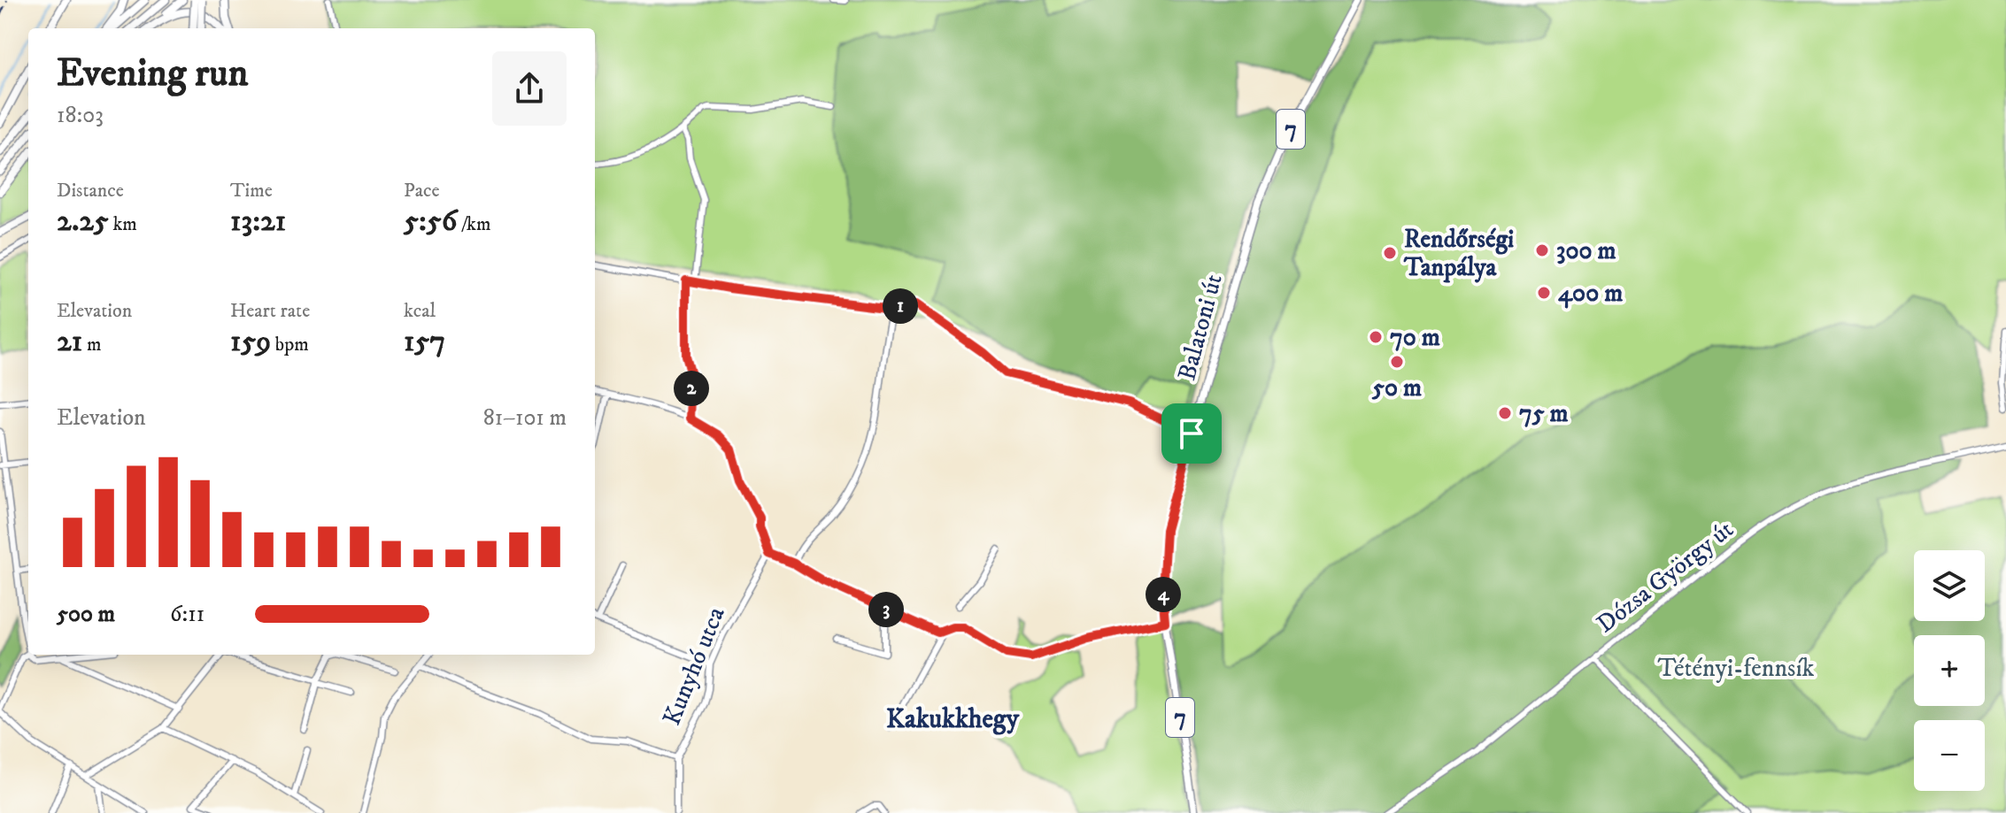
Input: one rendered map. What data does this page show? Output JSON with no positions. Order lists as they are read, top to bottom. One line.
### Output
{"streets":{"main road":["7","Balatoni út"],"street":["Dózsa György út","Kunyhó utca"]},"districts":["Kakukkhegy"],"parks":["Tétényi-fennsík"],"places":["300 m","Rendőrségi Tanpálya","400 m","70 m","50 m","75 m"],"page":{"heading":["Evening run","18:03"],"stats":[["Distance","2.25 km"],["Time","13:21"],["Pace","5:56 /km"],["Elevation","21 m"],["Heart rate","159 bpm"],["kcal","157"]],"pins":["1","2","4","3"],"chart":["Elevation","81–101 m"],"map_buttons":["+","−"],"list":[{"name":"500 m","note":"6:11"}]}}
